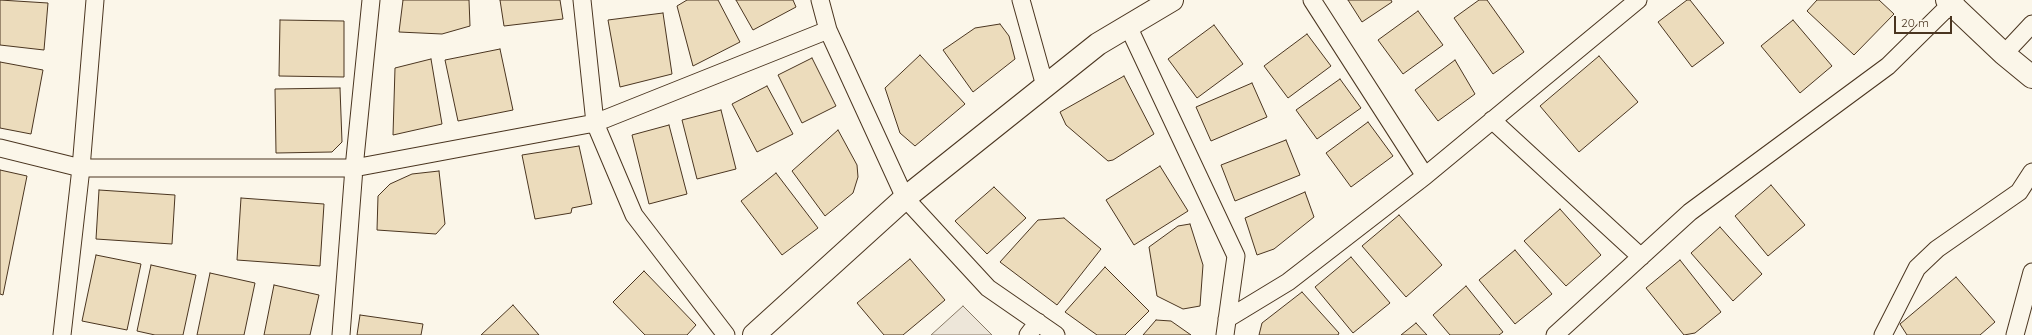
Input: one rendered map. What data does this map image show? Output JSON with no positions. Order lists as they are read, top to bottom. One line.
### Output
{"scale_bar":"20 m"}
